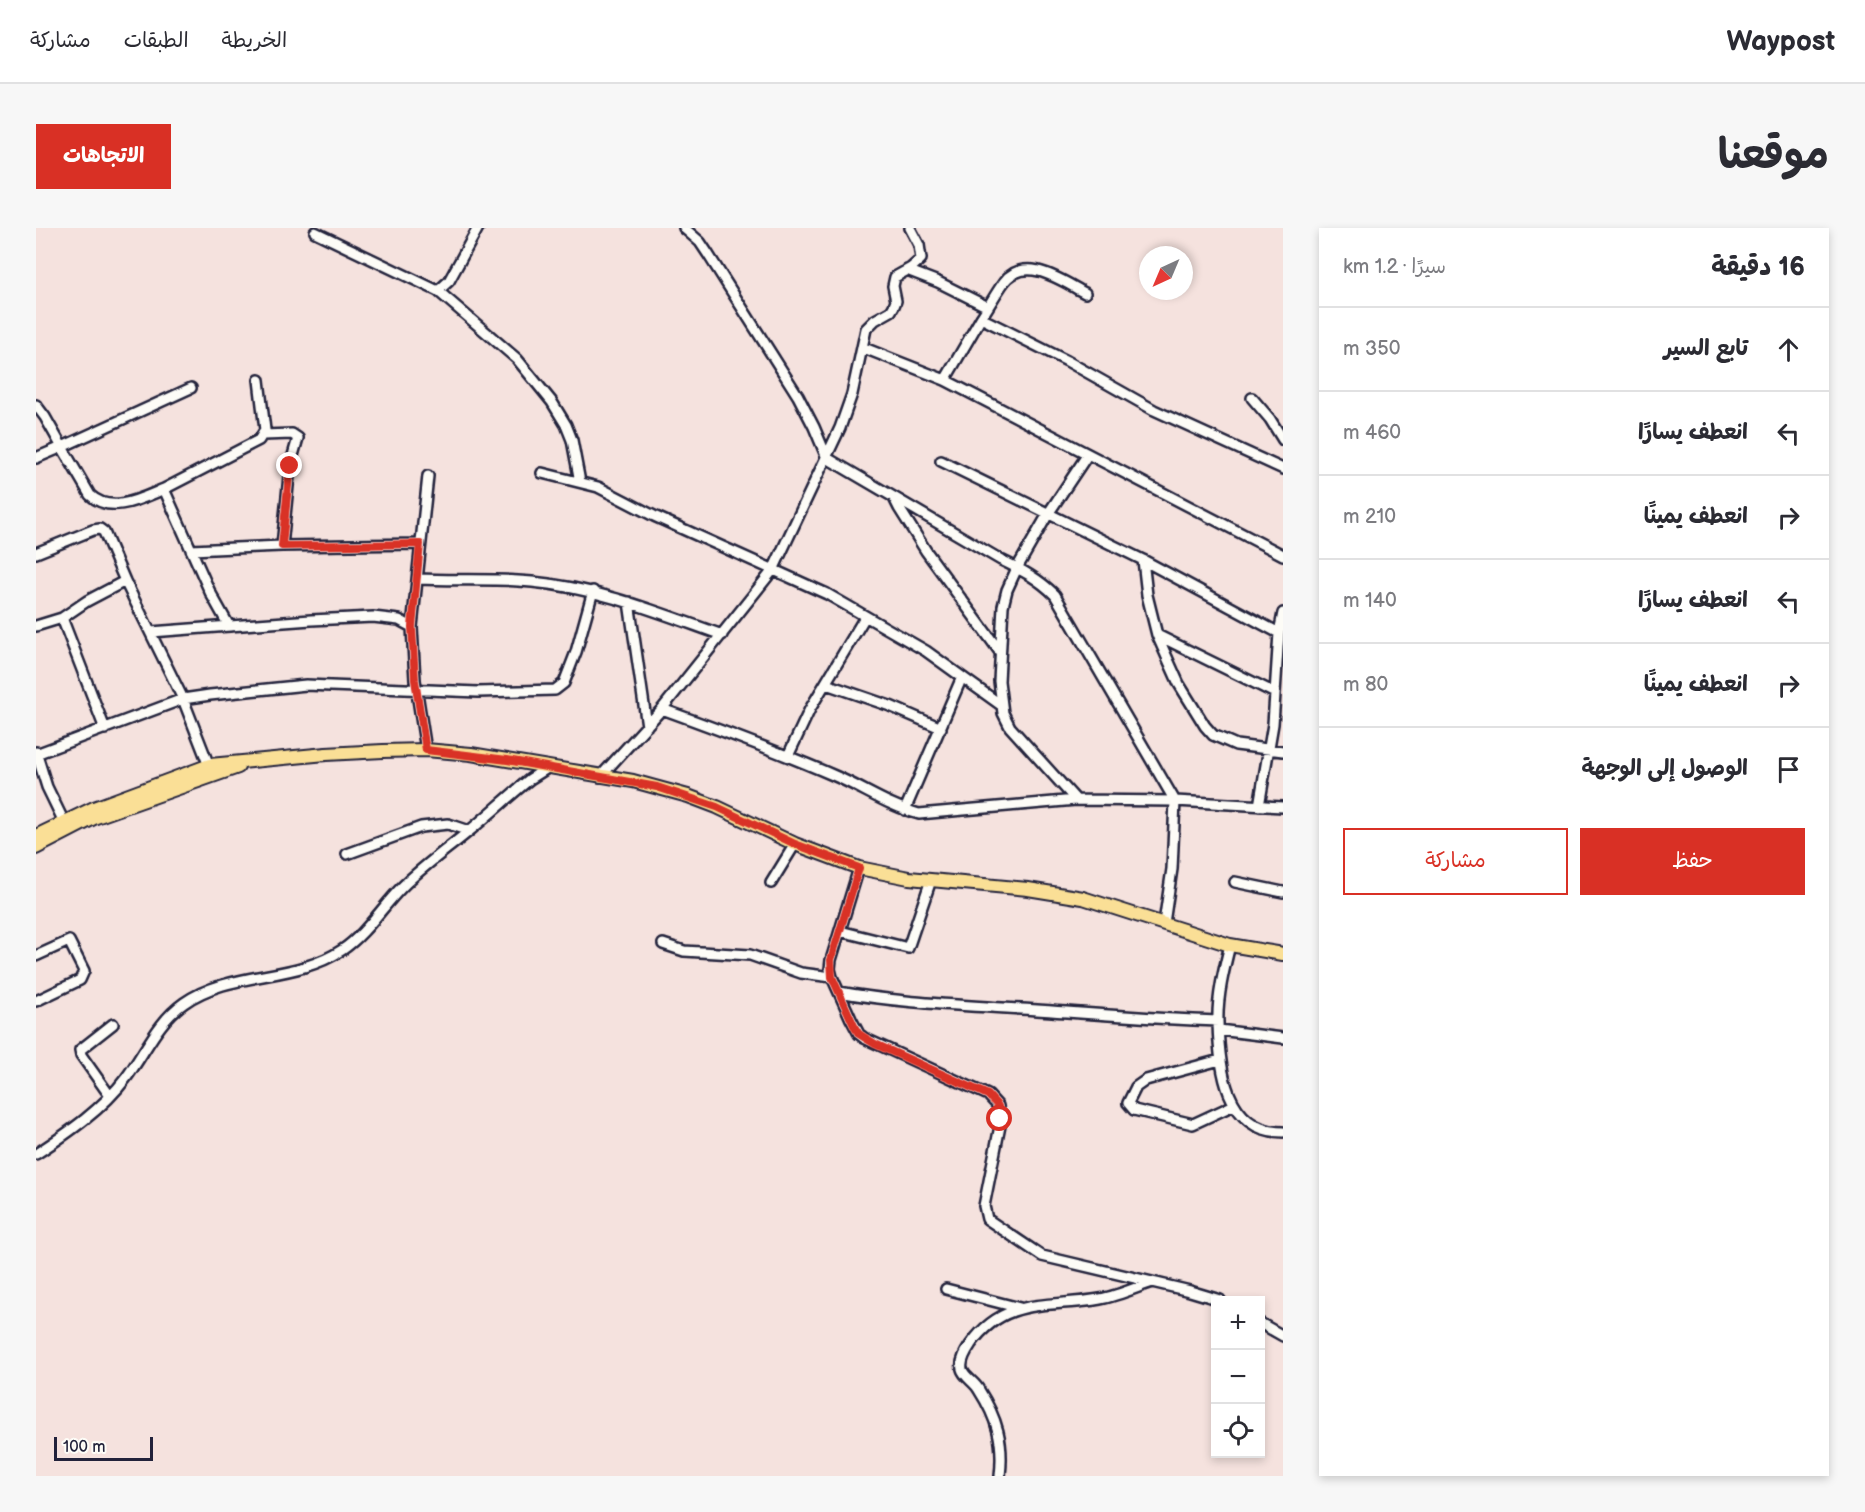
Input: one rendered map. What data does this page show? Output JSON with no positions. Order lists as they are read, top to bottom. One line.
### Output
{"scale_bar":"100 m","north":"bottom left","page":{"header":"Waypost","nav":["الخريطة","الطبقات","مشاركة"],"title":"موقعنا","buttons":["الاتجاهات",["حفظ","مشاركة"]],"heading":["16 دقيقة","سيرًا · 1.2 km"],"list":[["تابع السير","350 m"],["انعطف يسارًا","460 m"],["انعطف يمينًا","210 m"],["انعطف يسارًا","140 m"],["انعطف يمينًا","80 m"],"الوصول إلى الوجهة"],"map_buttons":["+","−"],"scale":"100 m"}}
